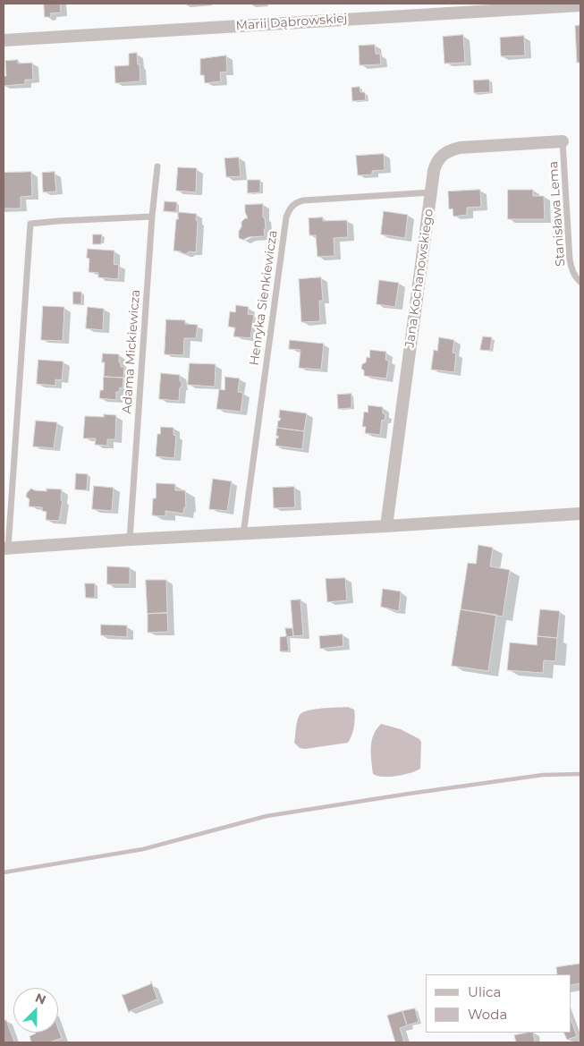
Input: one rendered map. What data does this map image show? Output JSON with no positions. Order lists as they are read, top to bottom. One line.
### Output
{"streets":{"street":["Marii Dąbrowskiej","Jana Kochanowskiego"],"lane":["Stanisława Lema","Henryka Sienkiewicza","Adama Mickiewicza"]},"crossings":[["Stanisława Lema","Jana Kochanowskiego"],["Jana Kochanowskiego","Henryka Sienkiewicza"]],"legend":["Ulica","Woda"],"north":"top right"}
